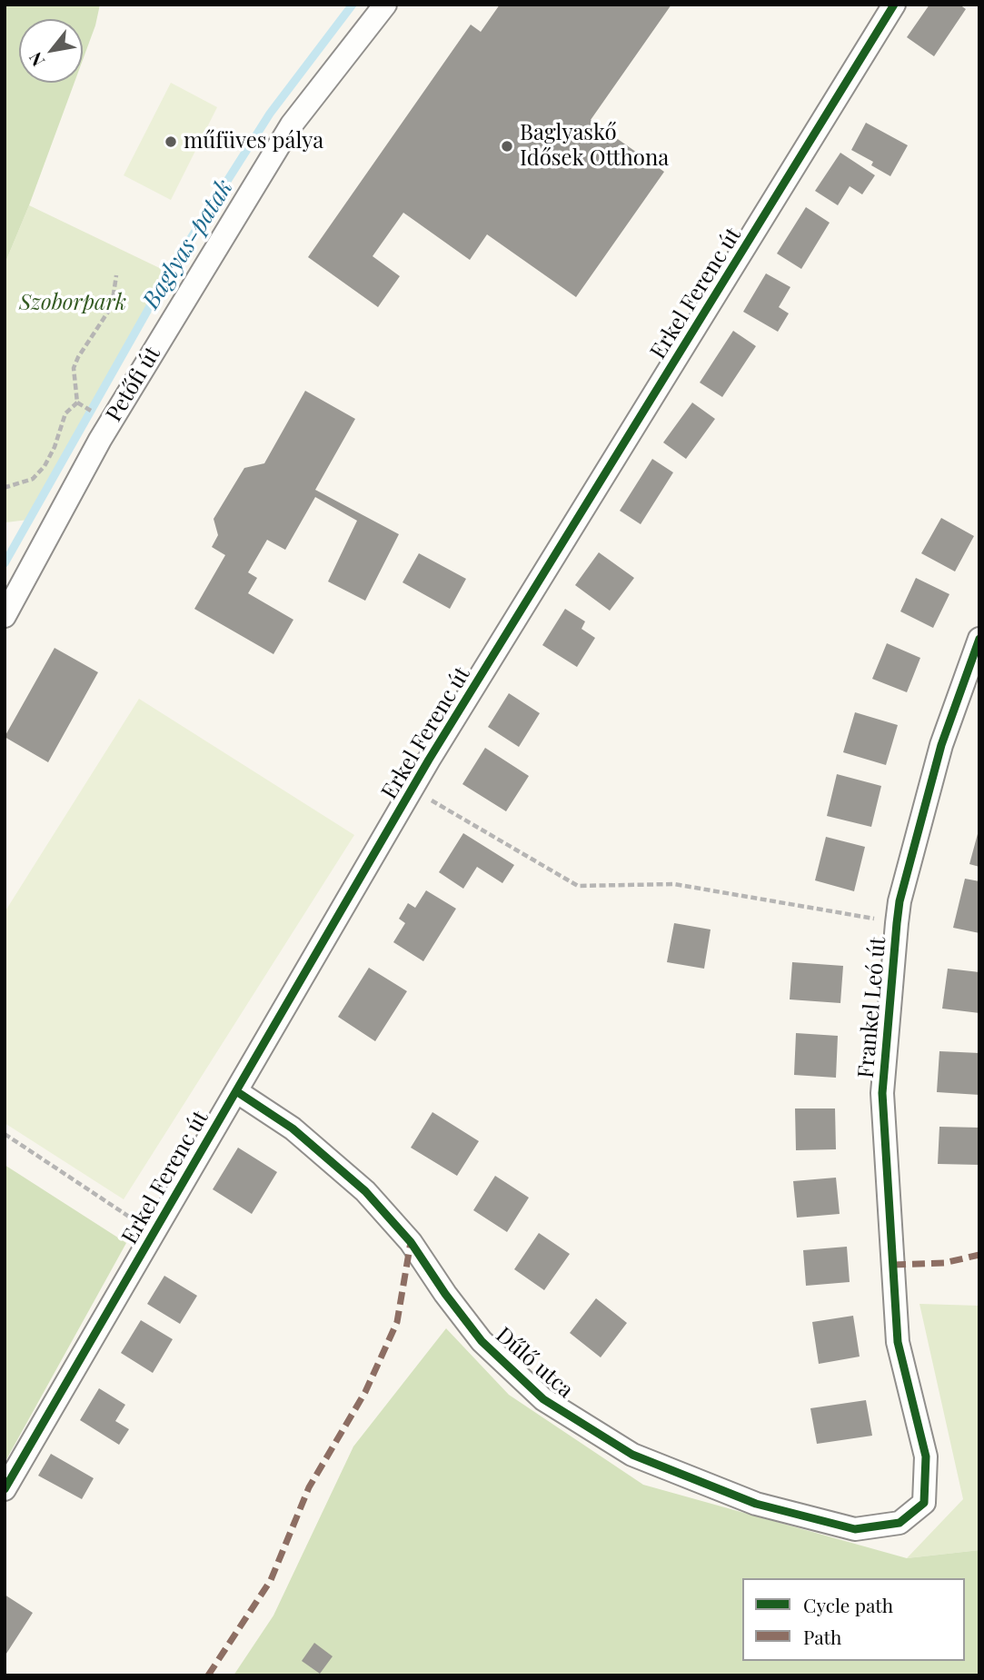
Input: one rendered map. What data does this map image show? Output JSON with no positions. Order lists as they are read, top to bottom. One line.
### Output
{"streets":{"street":["Erkel Ferenc út","Petőfi út","Frankel Leó út","Dűlő utca"]},"crossings":[["Erkel Ferenc út","Dűlő utca"],["Frankel Leó út","Dűlő utca"]],"water":["Baglyas-patak"],"parks":["Szoborpark"],"places":["műfüves pálya","Baglyaskő Idősek Otthona"],"legend":["Cycle path","Path"],"north":"bottom left"}
